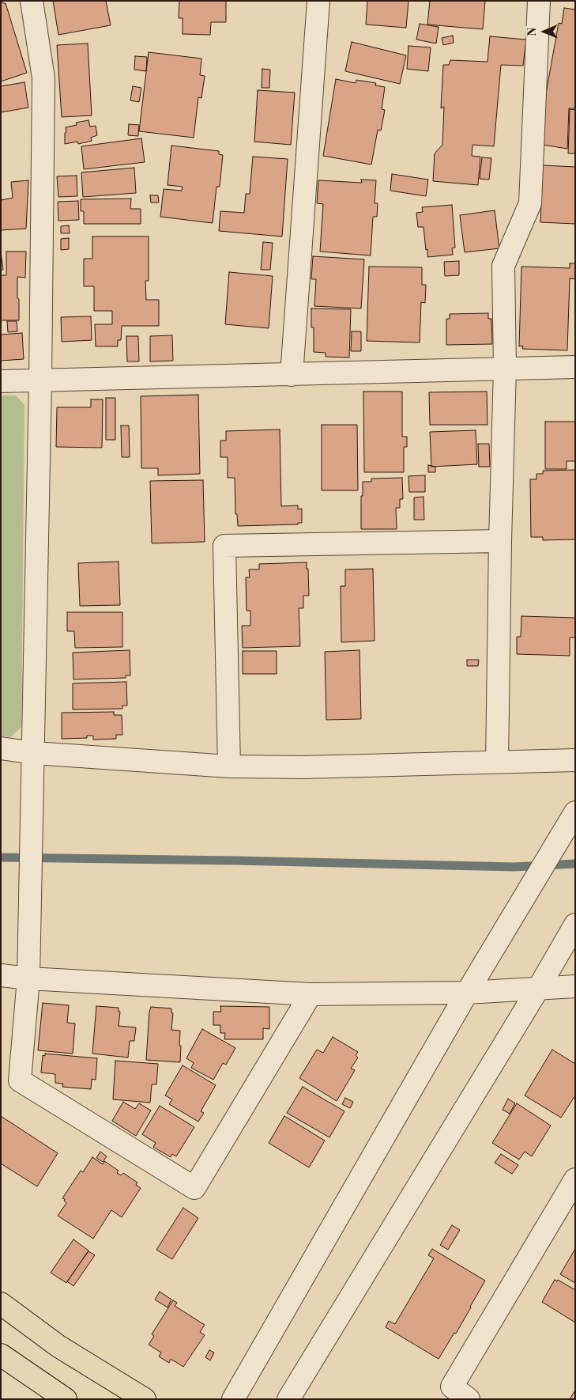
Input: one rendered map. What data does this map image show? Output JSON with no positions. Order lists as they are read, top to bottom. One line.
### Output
{"north":"left"}
